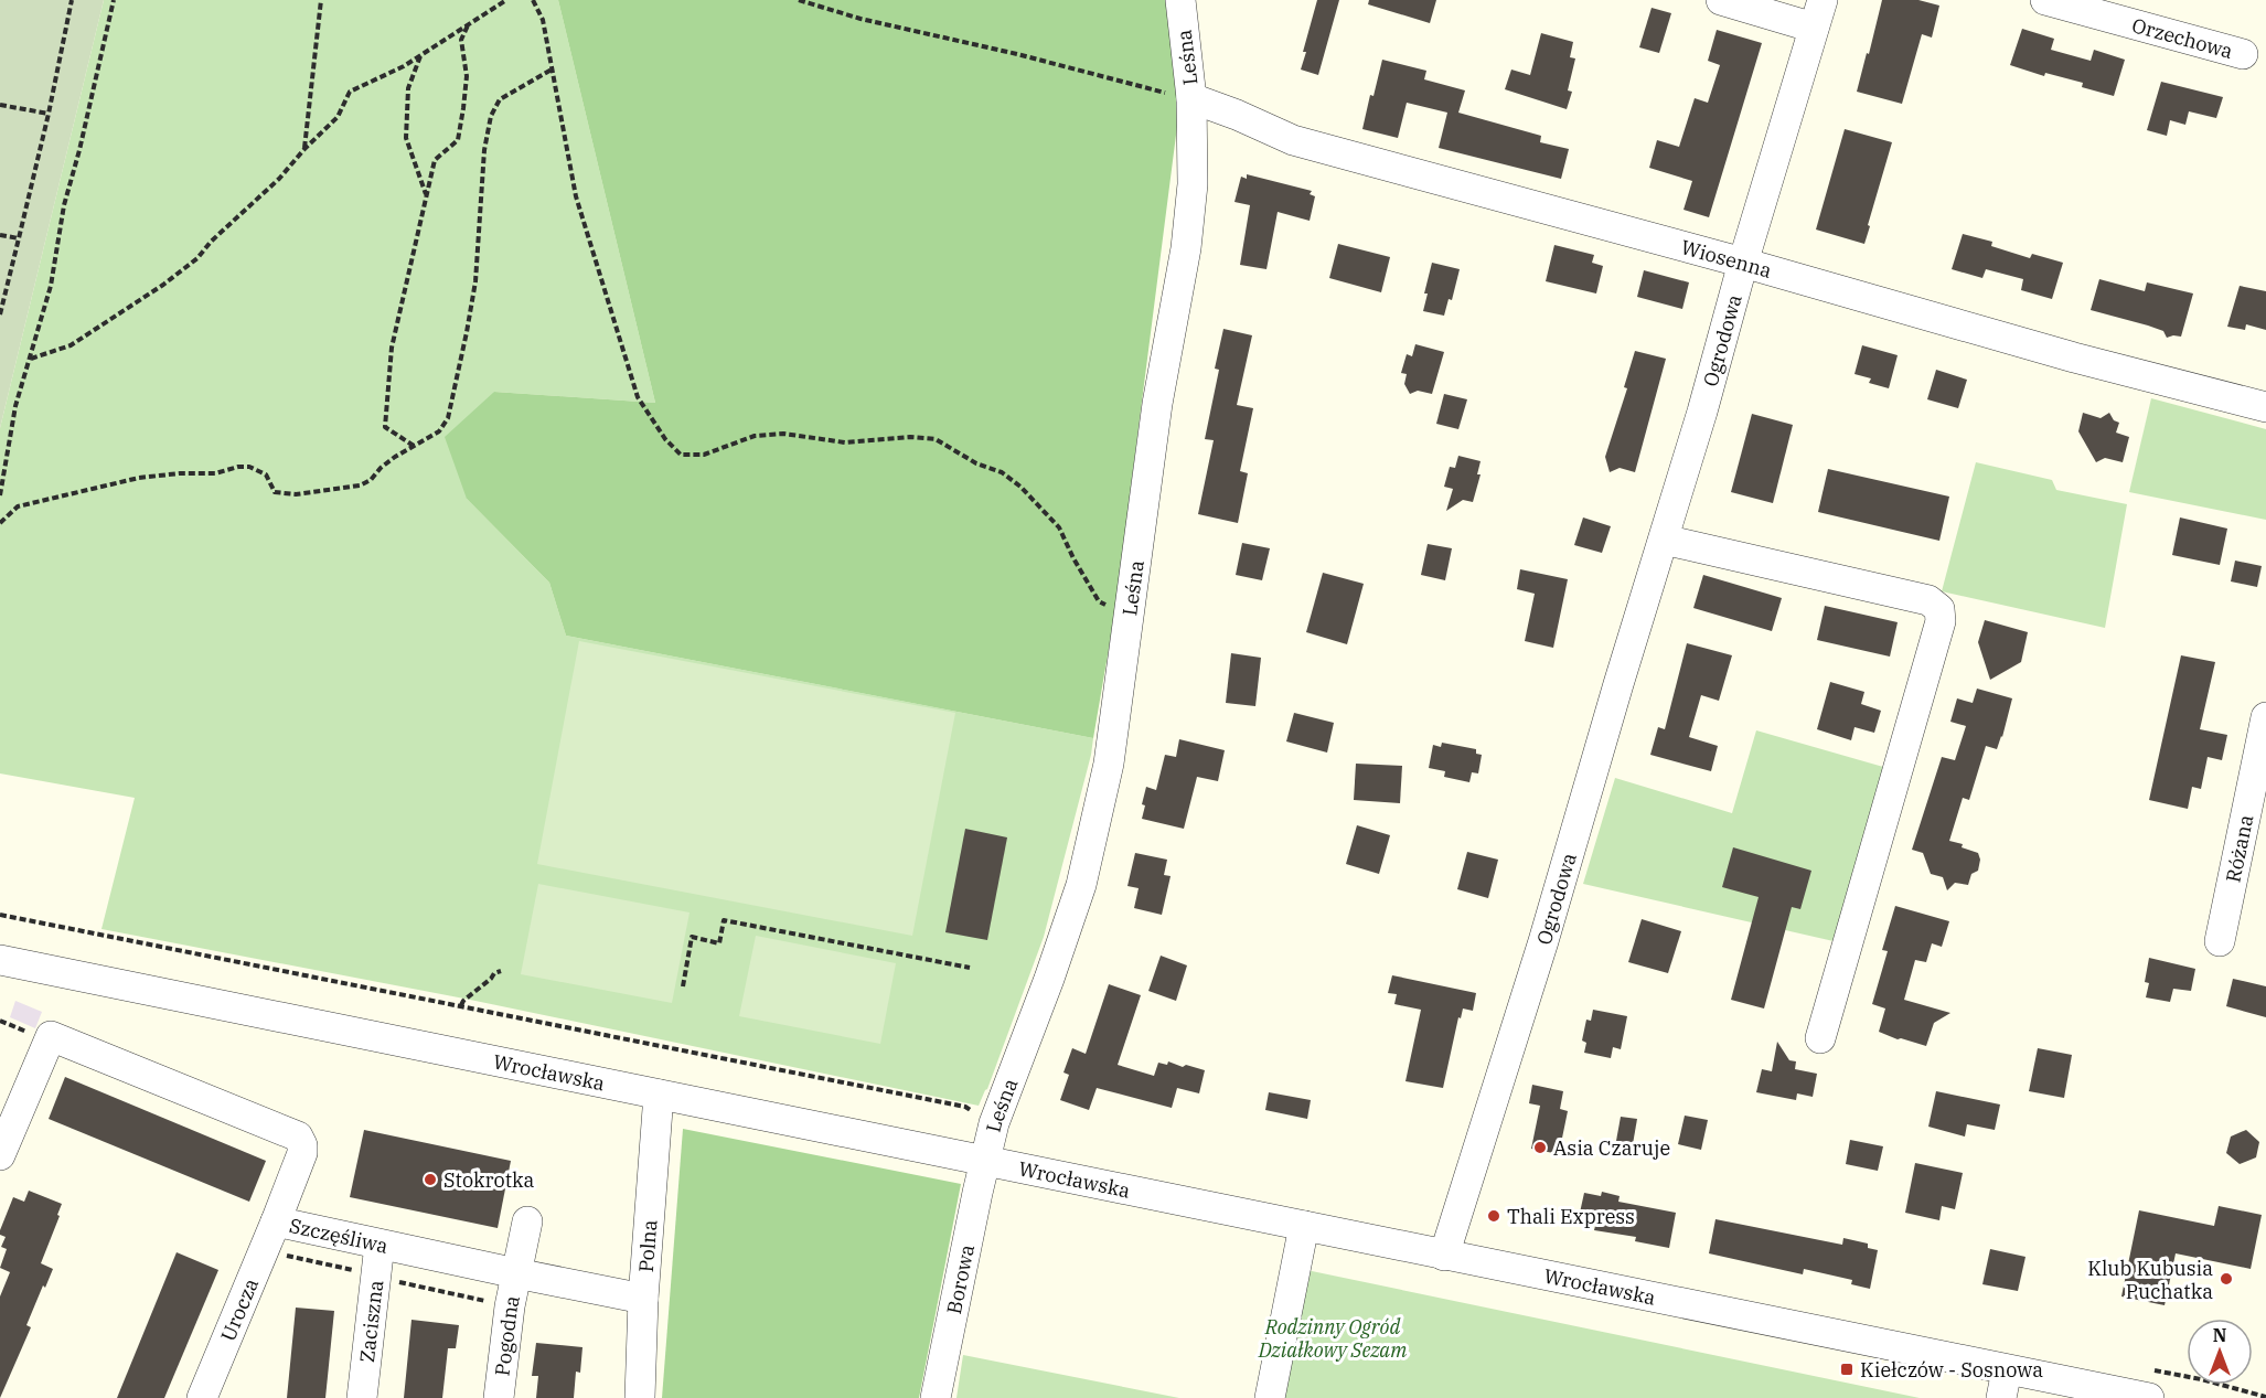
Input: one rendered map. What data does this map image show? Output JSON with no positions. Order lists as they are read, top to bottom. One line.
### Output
{"streets":{"street":["Orzechowa","Leśna","Wiosenna","Ogrodowa","Różana","Wrocławska","Szczęśliwa","Polna","Borowa","Urocza","Zaciszna","Pogodna"]},"crossings":[["Leśna","Wiosenna"],["Leśna","Wrocławska"],["Leśna","Borowa"],["Wiosenna","Ogrodowa"],["Ogrodowa","Wrocławska"],["Wrocławska","Polna"],["Wrocławska","Borowa"],["Szczęśliwa","Polna"],["Szczęśliwa","Urocza"],["Szczęśliwa","Zaciszna"],["Szczęśliwa","Pogodna"]],"parks":["Rodzinny Ogród Działkowy Sezam"],"places":{"other":["Asia Czaruje","Stokrotka","Thali Express","Klub Kubusia Puchatka"],"transit":["Kiełczów - Sosnowa"]},"north":"top"}
